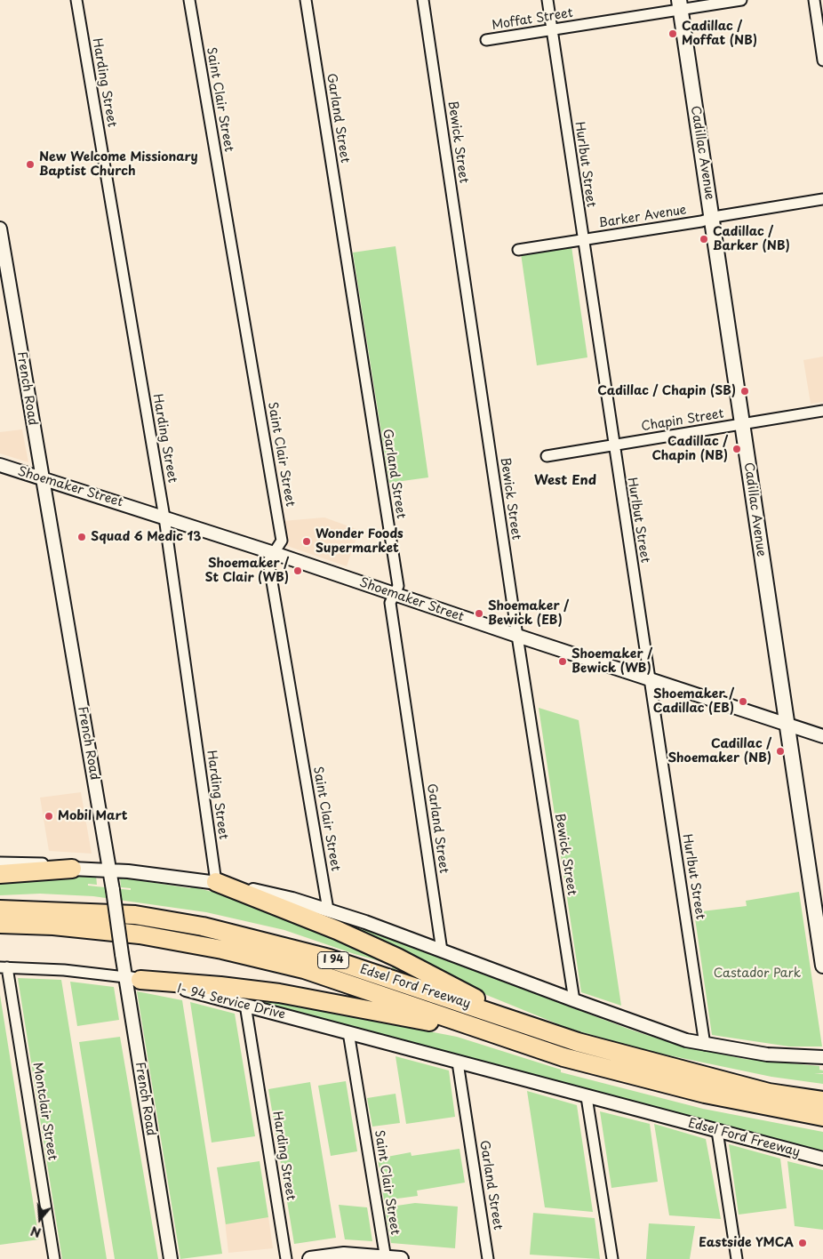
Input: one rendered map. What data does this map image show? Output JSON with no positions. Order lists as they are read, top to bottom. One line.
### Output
{"streets":{"highway":["I 94","Edsel Ford Freeway"],"main road":["Cadillac Avenue"],"street":["Moffat Street","Harding Street","Saint Clair Street","Garland Street","Bewick Street","Hurlbut Street","Barker Avenue","French Road","Chapin Street","Shoemaker Street","I- 94 Service Drive","Montclair Street"]},"crossings":[["Moffat Street","Cadillac Avenue"],["Moffat Street","Hurlbut Street"],["Harding Street","Shoemaker Street"],["Harding Street","I- 94 Service Drive"],["Saint Clair Street","Shoemaker Street"],["Saint Clair Street","I- 94 Service Drive"],["Garland Street","Shoemaker Street"],["Garland Street","Edsel Ford Freeway"],["Garland Street","I- 94 Service Drive"],["Bewick Street","Shoemaker Street"],["Cadillac Avenue","Barker Avenue"],["Cadillac Avenue","Chapin Street"],["Cadillac Avenue","Shoemaker Street"],["Hurlbut Street","Barker Avenue"],["Hurlbut Street","Chapin Street"],["Hurlbut Street","Shoemaker Street"],["French Road","Shoemaker Street"],["French Road","I- 94 Service Drive"],["Edsel Ford Freeway","I- 94 Service Drive"],["I- 94 Service Drive","Montclair Street"]],"districts":["West End"],"parks":["Castador Park"],"places":["Cadillac / Moffat (NB)","New Welcome Missionary Baptist Church","Cadillac / Barker (NB)","Cadillac / Chapin (SB)","Cadillac / Chapin (NB)","Squad 6 Medic 13","Wonder Foods Supermarket","Shoemaker / St Clair (WB)","Shoemaker / Bewick (EB)","Shoemaker / Bewick (WB)","Shoemaker / Cadillac (EB)","Cadillac / Shoemaker (NB)","Mobil Mart","Eastside YMCA"],"north":"bottom"}
